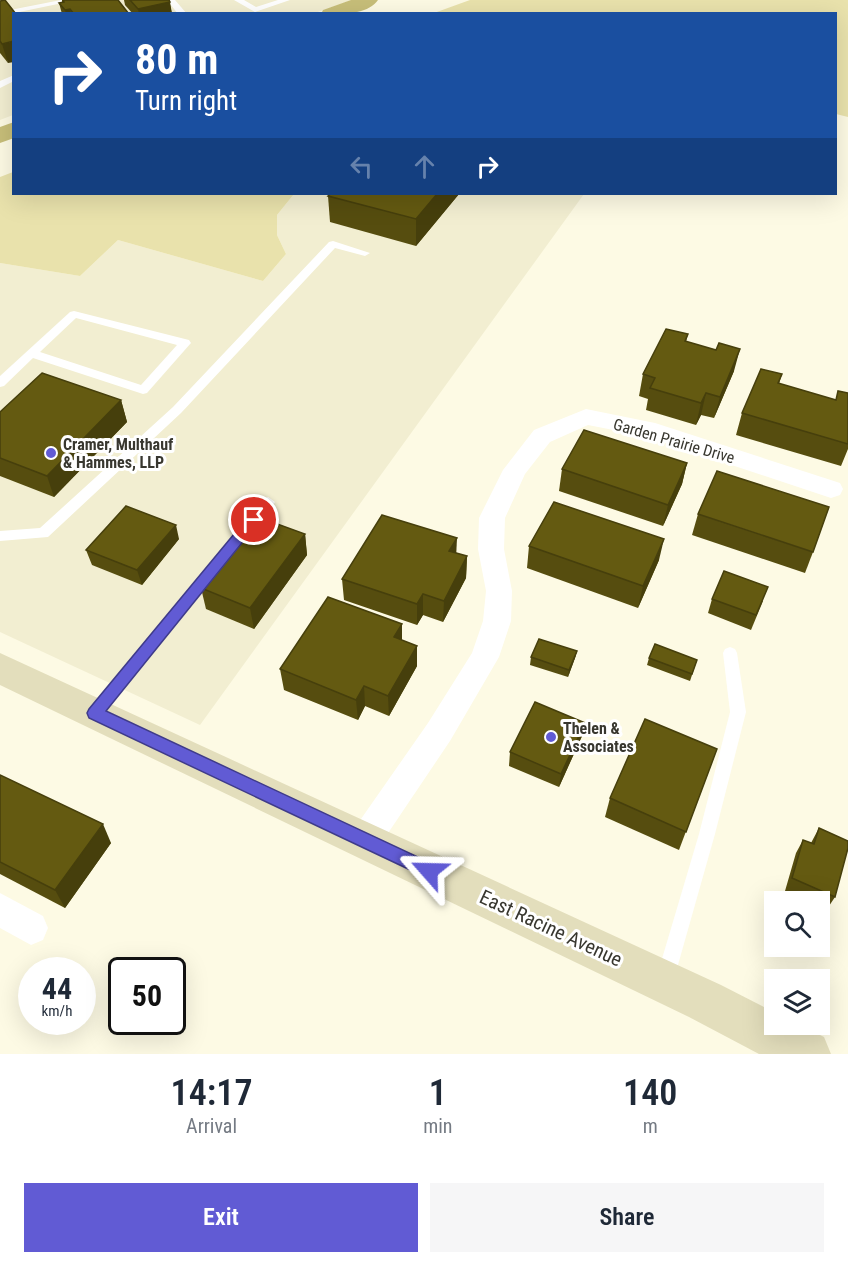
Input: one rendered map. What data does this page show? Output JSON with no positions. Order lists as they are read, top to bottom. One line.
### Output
{"streets":{"main road":["East Racine Avenue"],"street":["Garden Prairie Drive"]},"crossings":[["Garden Prairie Drive","East Racine Avenue"]],"places":["Cramer, Multhauf & Hammes, LLP","Thelen & Associates"],"page":{"turn":["80 m","Turn right"],"speed":"44 km/h","limit":"50","eta":["14:17","Arrival","1","min","140","m"],"buttons":["Exit","Share"]}}
